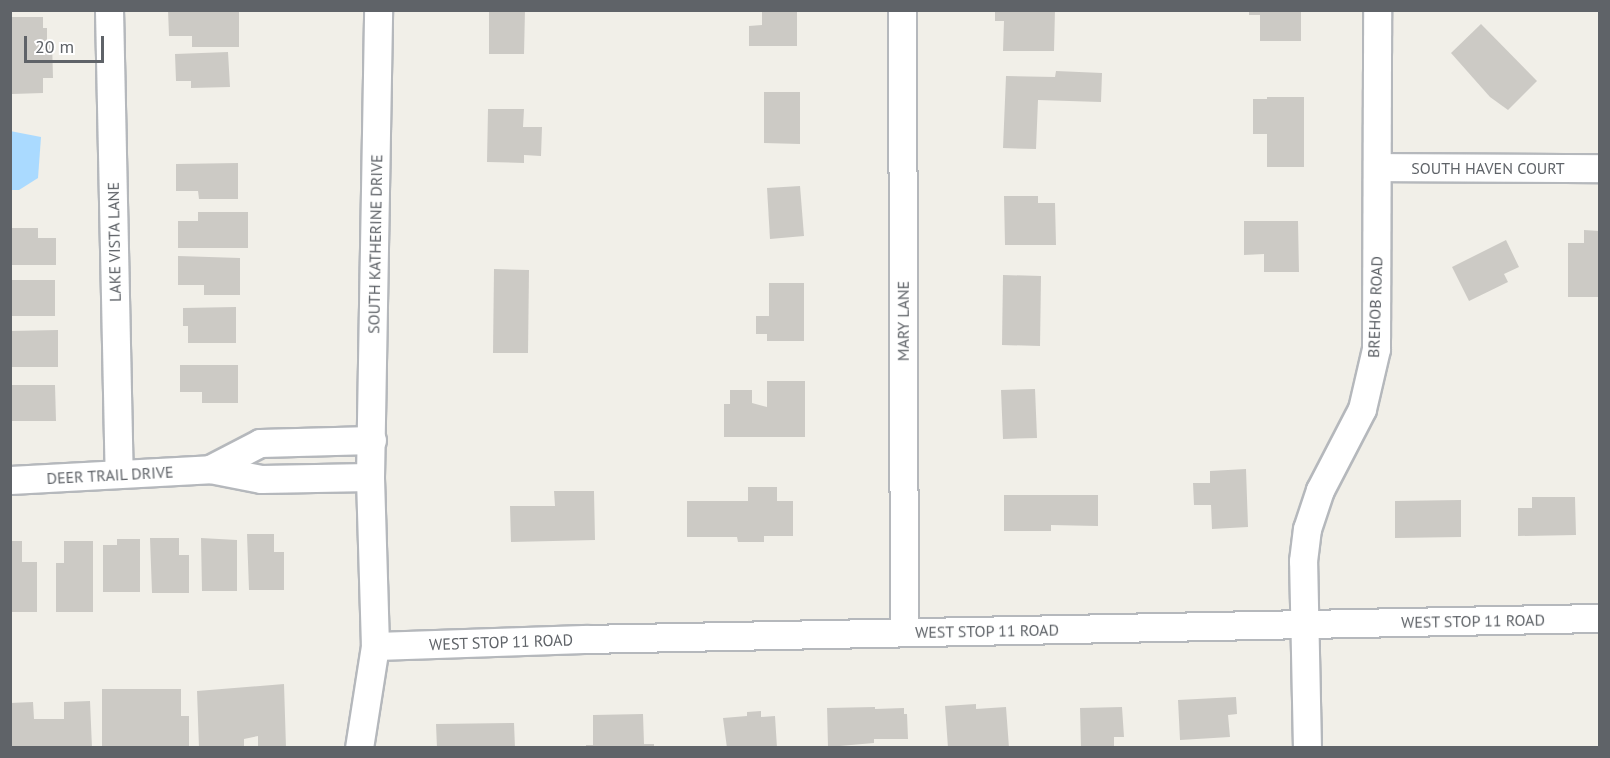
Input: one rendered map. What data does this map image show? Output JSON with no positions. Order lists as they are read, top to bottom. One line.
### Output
{"streets":{"street":["SOUTH HAVEN COURT","LAKE VISTA LANE","SOUTH KATHERINE DRIVE","BREHOB ROAD","MARY LANE","DEER TRAIL DRIVE","WEST STOP 11 ROAD"]},"crossings":[["SOUTH HAVEN COURT","BREHOB ROAD"],["LAKE VISTA LANE","DEER TRAIL DRIVE"],["SOUTH KATHERINE DRIVE","WEST STOP 11 ROAD"],["BREHOB ROAD","WEST STOP 11 ROAD"],["MARY LANE","WEST STOP 11 ROAD"]],"scale_bar":"20 m"}
